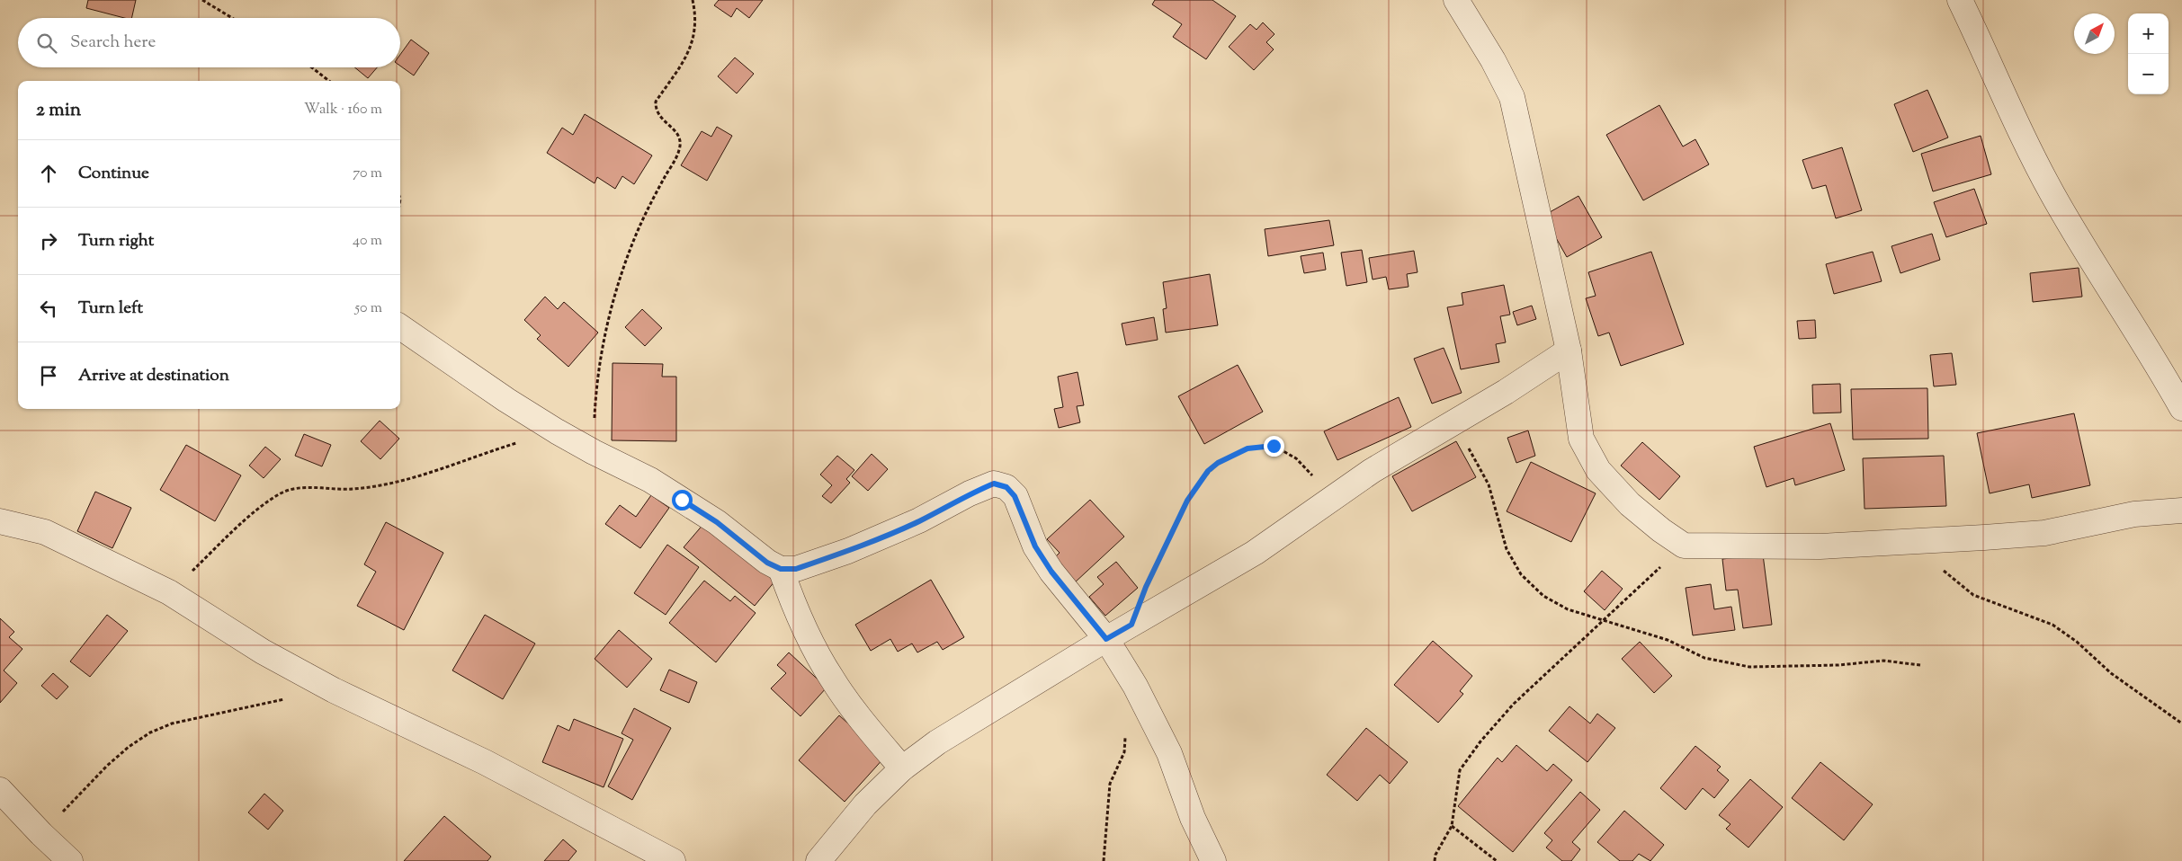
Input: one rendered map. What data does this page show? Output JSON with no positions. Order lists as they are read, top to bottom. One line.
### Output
{"north":"top right","page":{"map_buttons":["+","−"],"search":"Search here","heading":["2 min","Walk · 160 m"],"list":[["Continue","70 m"],["Turn right","40 m"],["Turn left","50 m"],"Arrive at destination"]}}
